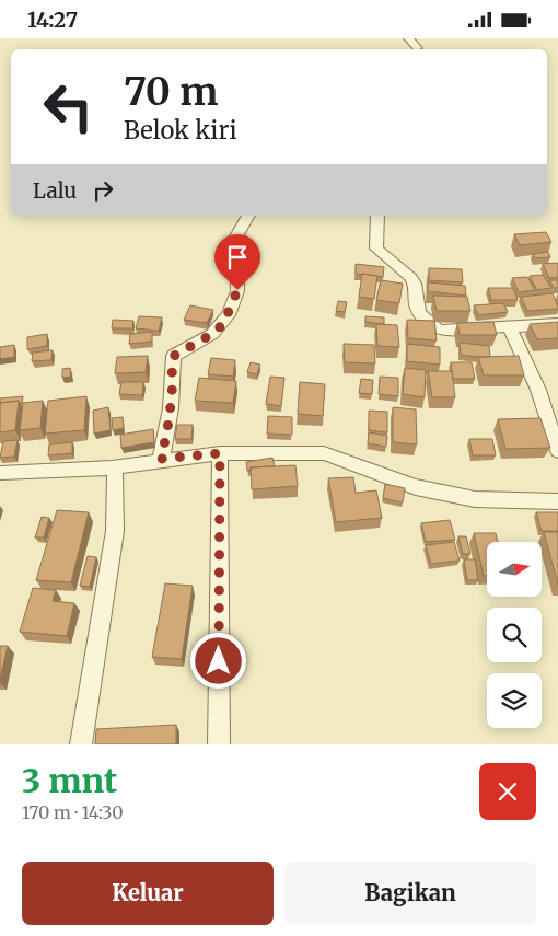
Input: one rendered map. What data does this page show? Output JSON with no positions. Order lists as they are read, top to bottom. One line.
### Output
{"north":"right","page":{"status":"14:27","turn":["70 m","Belok kiri"],"then":"Lalu","heading":["3 mnt","170 m · 14:30"],"buttons":["Keluar","Bagikan"]}}
